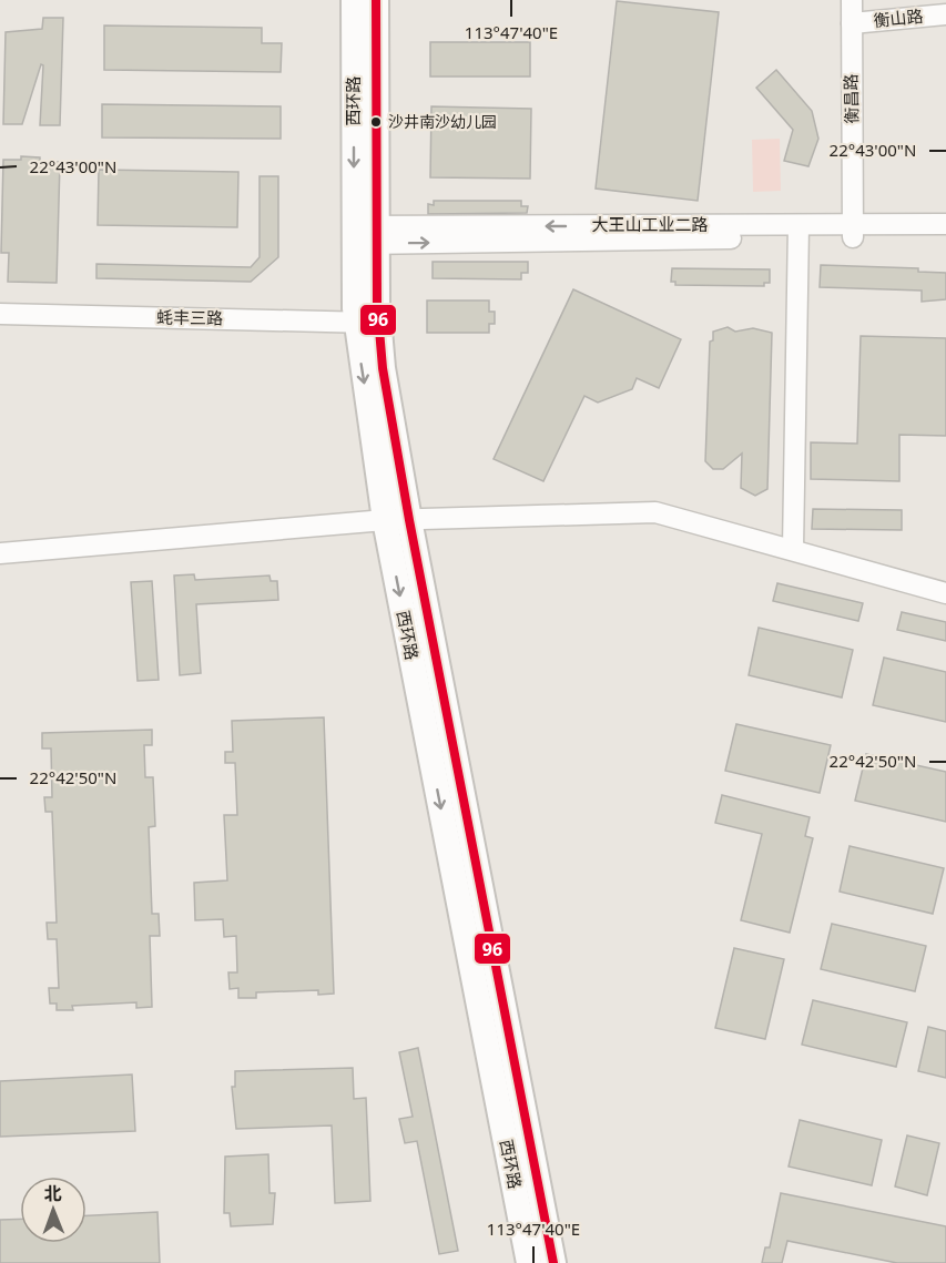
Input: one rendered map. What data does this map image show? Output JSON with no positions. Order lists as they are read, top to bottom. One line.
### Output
{"streets":{"main road":["西环路"],"street":["衡山路","衡昌路","大王山工业二路","蚝丰三路"]},"crossings":[["衡山路","衡昌路"],["衡昌路","大王山工业二路"],["西环路","大王山工业二路"],["西环路","蚝丰三路"]],"places":["沙井南沙幼儿园"],"lines":["transit line 96"],"north":"top","coordinates":["113°47'40\"E","22°43'00\"N","22°42'50\"N"]}
